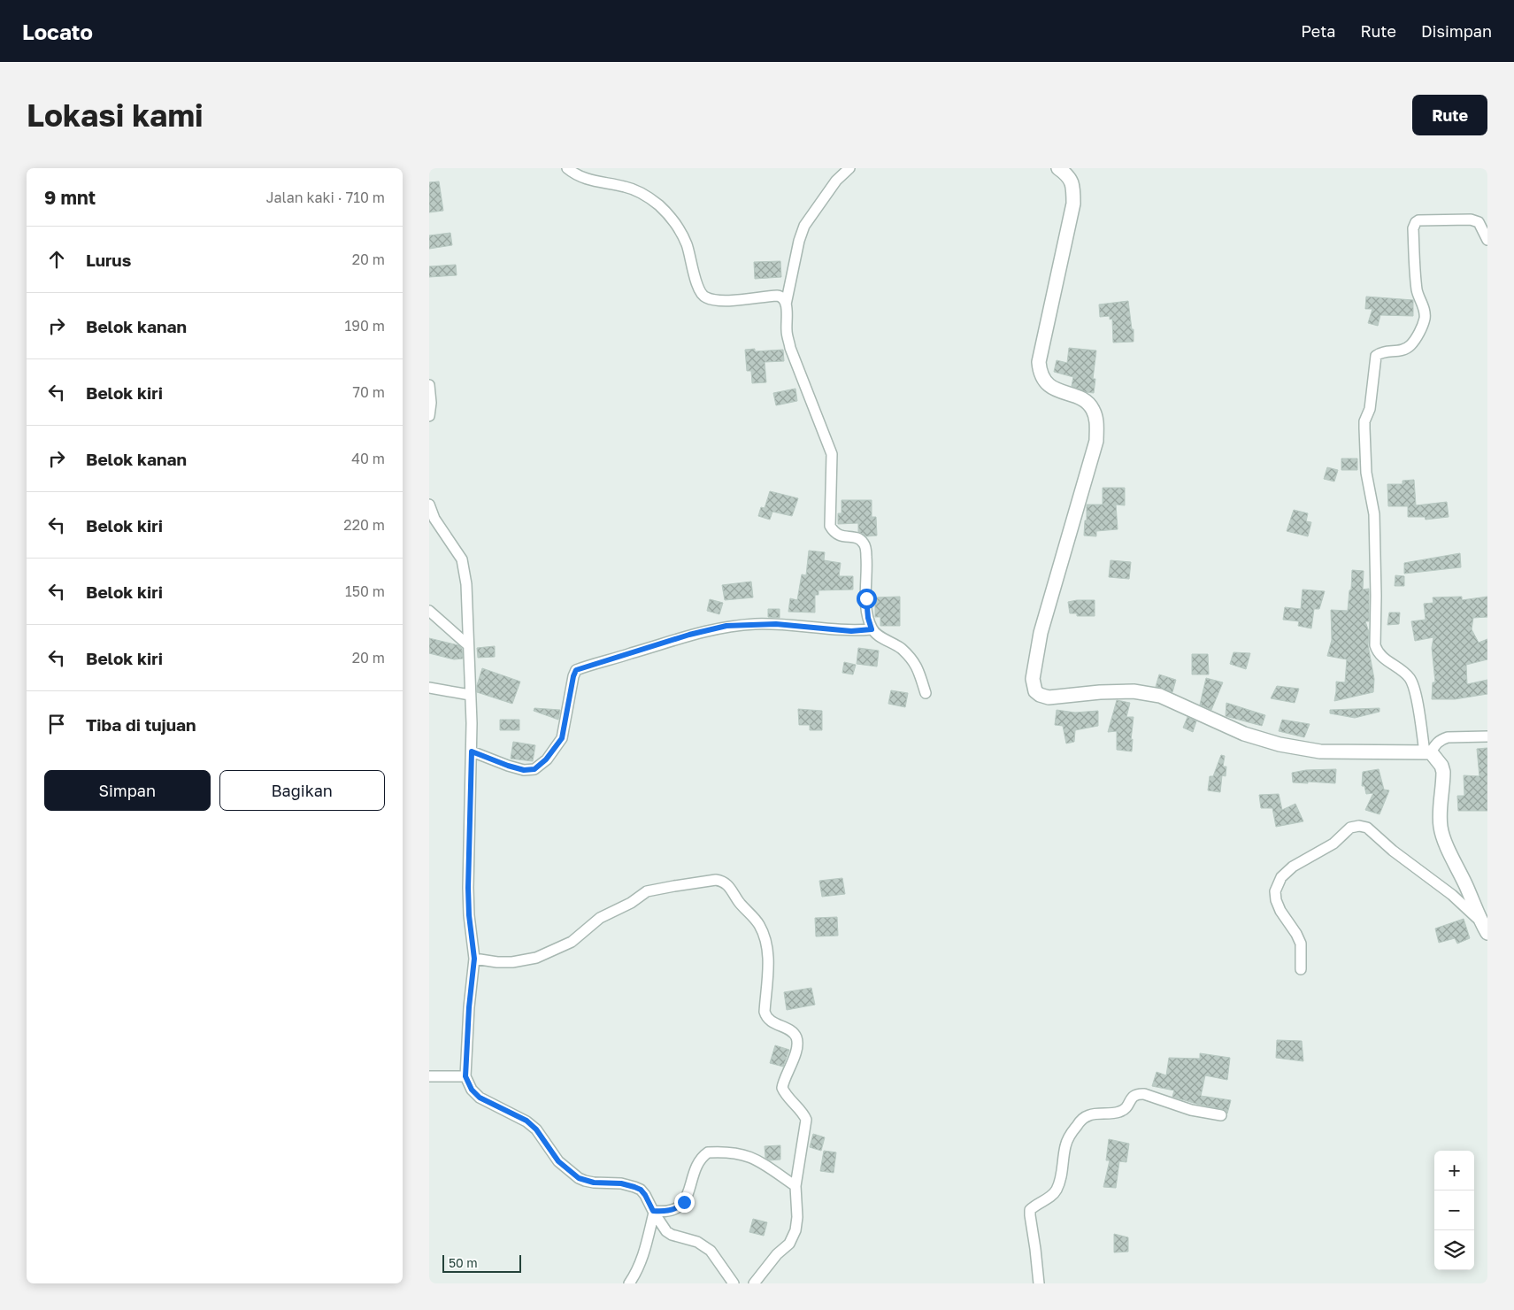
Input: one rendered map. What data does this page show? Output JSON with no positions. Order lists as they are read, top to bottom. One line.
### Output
{"scale_bar":"50 m","page":{"header":"Locato","nav":["Peta","Rute","Disimpan"],"buttons":["Rute",["Simpan","Bagikan"]],"title":"Lokasi kami","heading":["9 mnt","Jalan kaki · 710 m"],"list":[["Lurus","20 m"],["Belok kanan","190 m"],["Belok kiri","70 m"],["Belok kanan","40 m"],["Belok kiri","220 m"],["Belok kiri","150 m"],["Belok kiri","20 m"],"Tiba di tujuan"],"map_buttons":["+","−"],"scale":"50 m"}}
